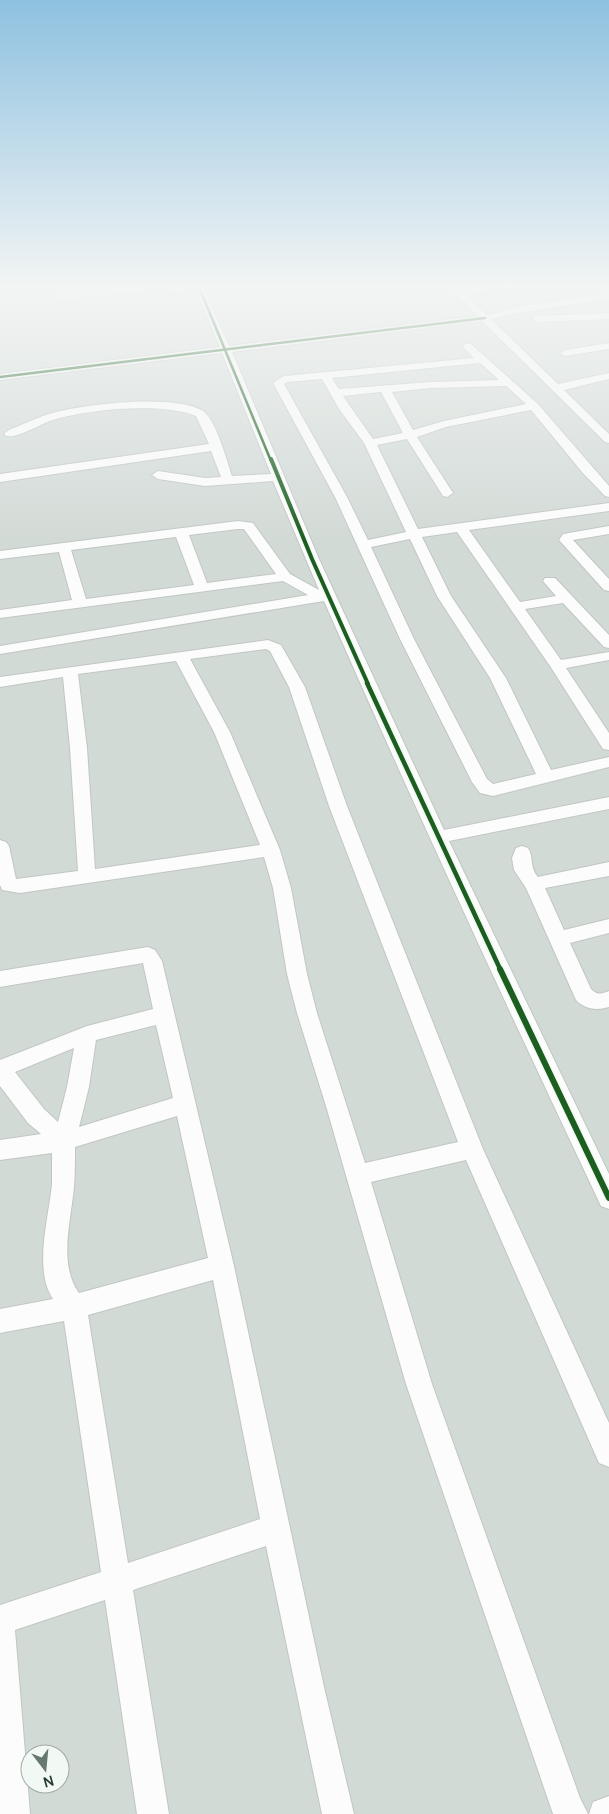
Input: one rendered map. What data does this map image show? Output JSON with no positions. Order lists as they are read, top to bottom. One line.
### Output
{"north":"bottom"}
